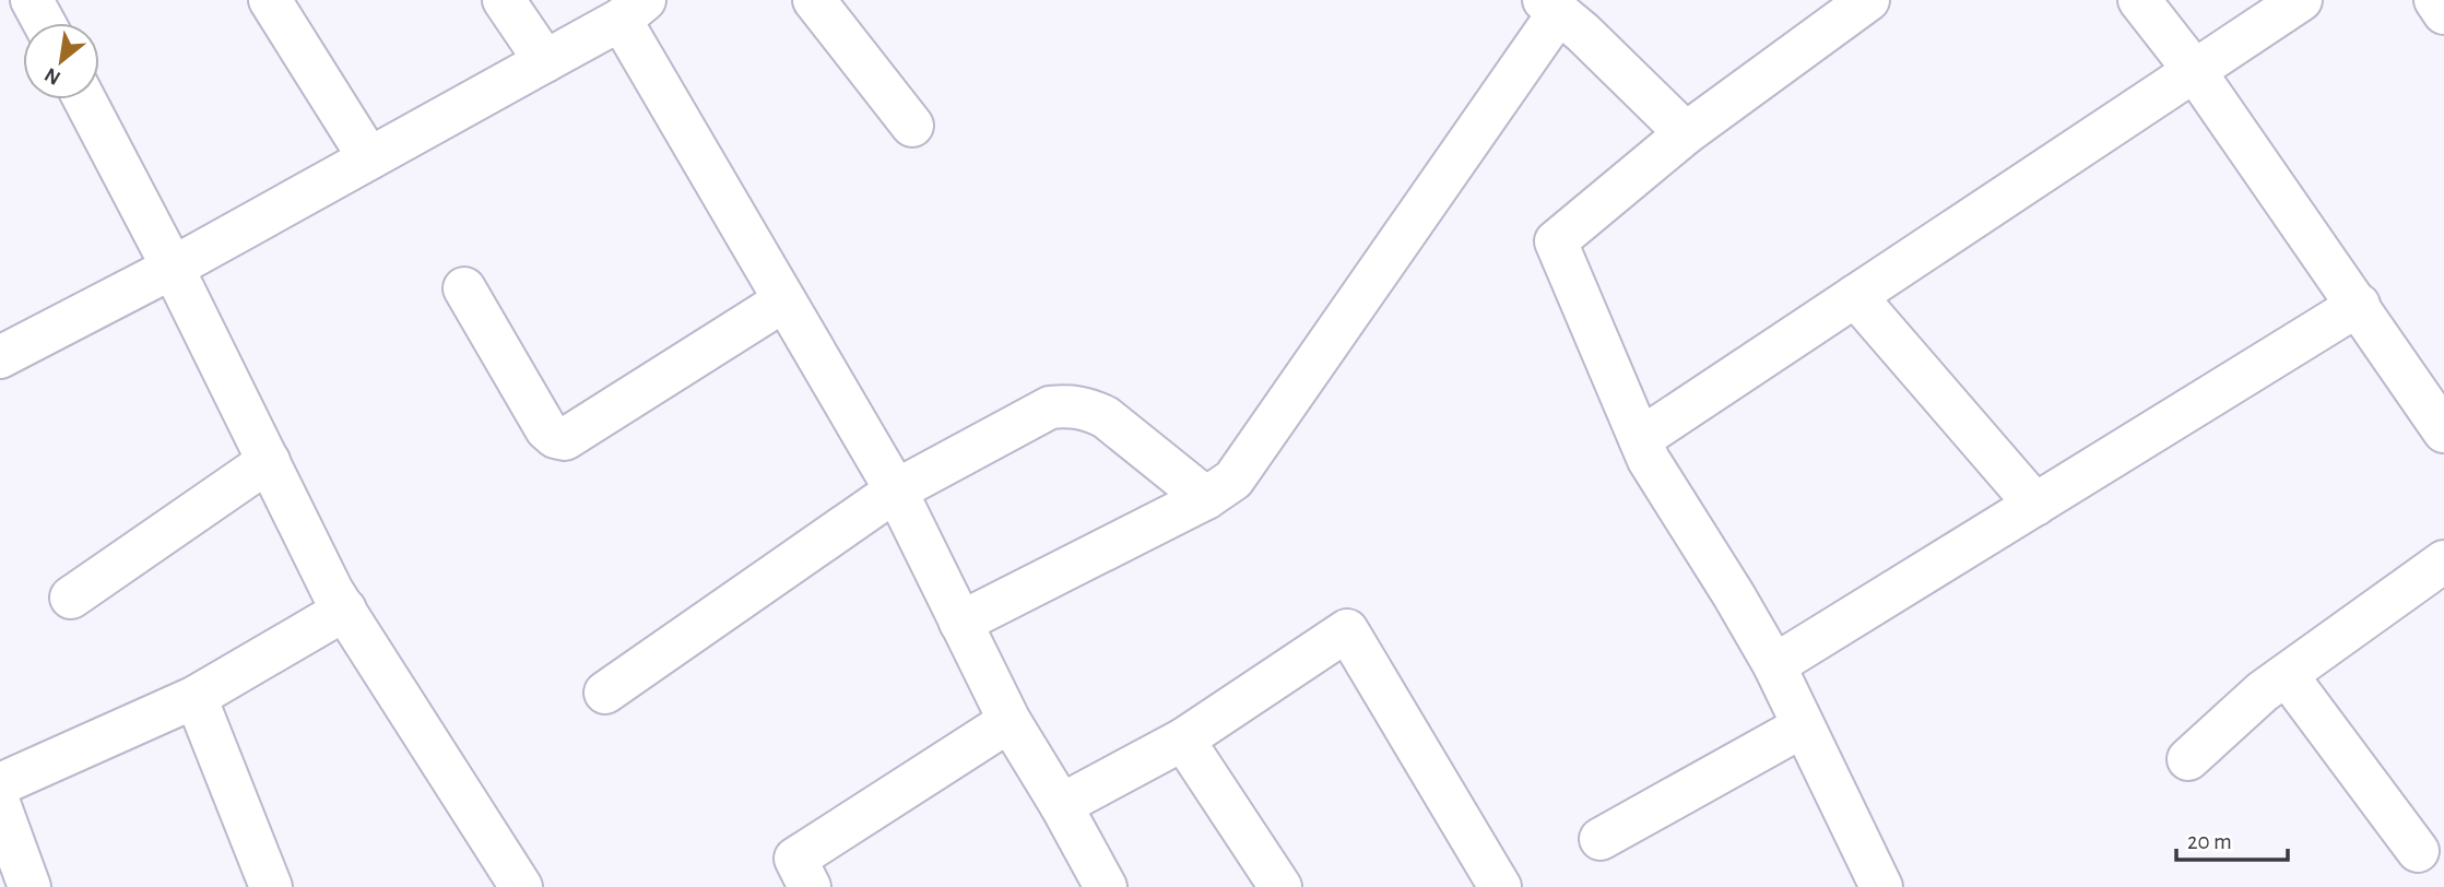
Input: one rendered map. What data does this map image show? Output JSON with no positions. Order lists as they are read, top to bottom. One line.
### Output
{"scale_bar":"20 m","north":"bottom left"}
